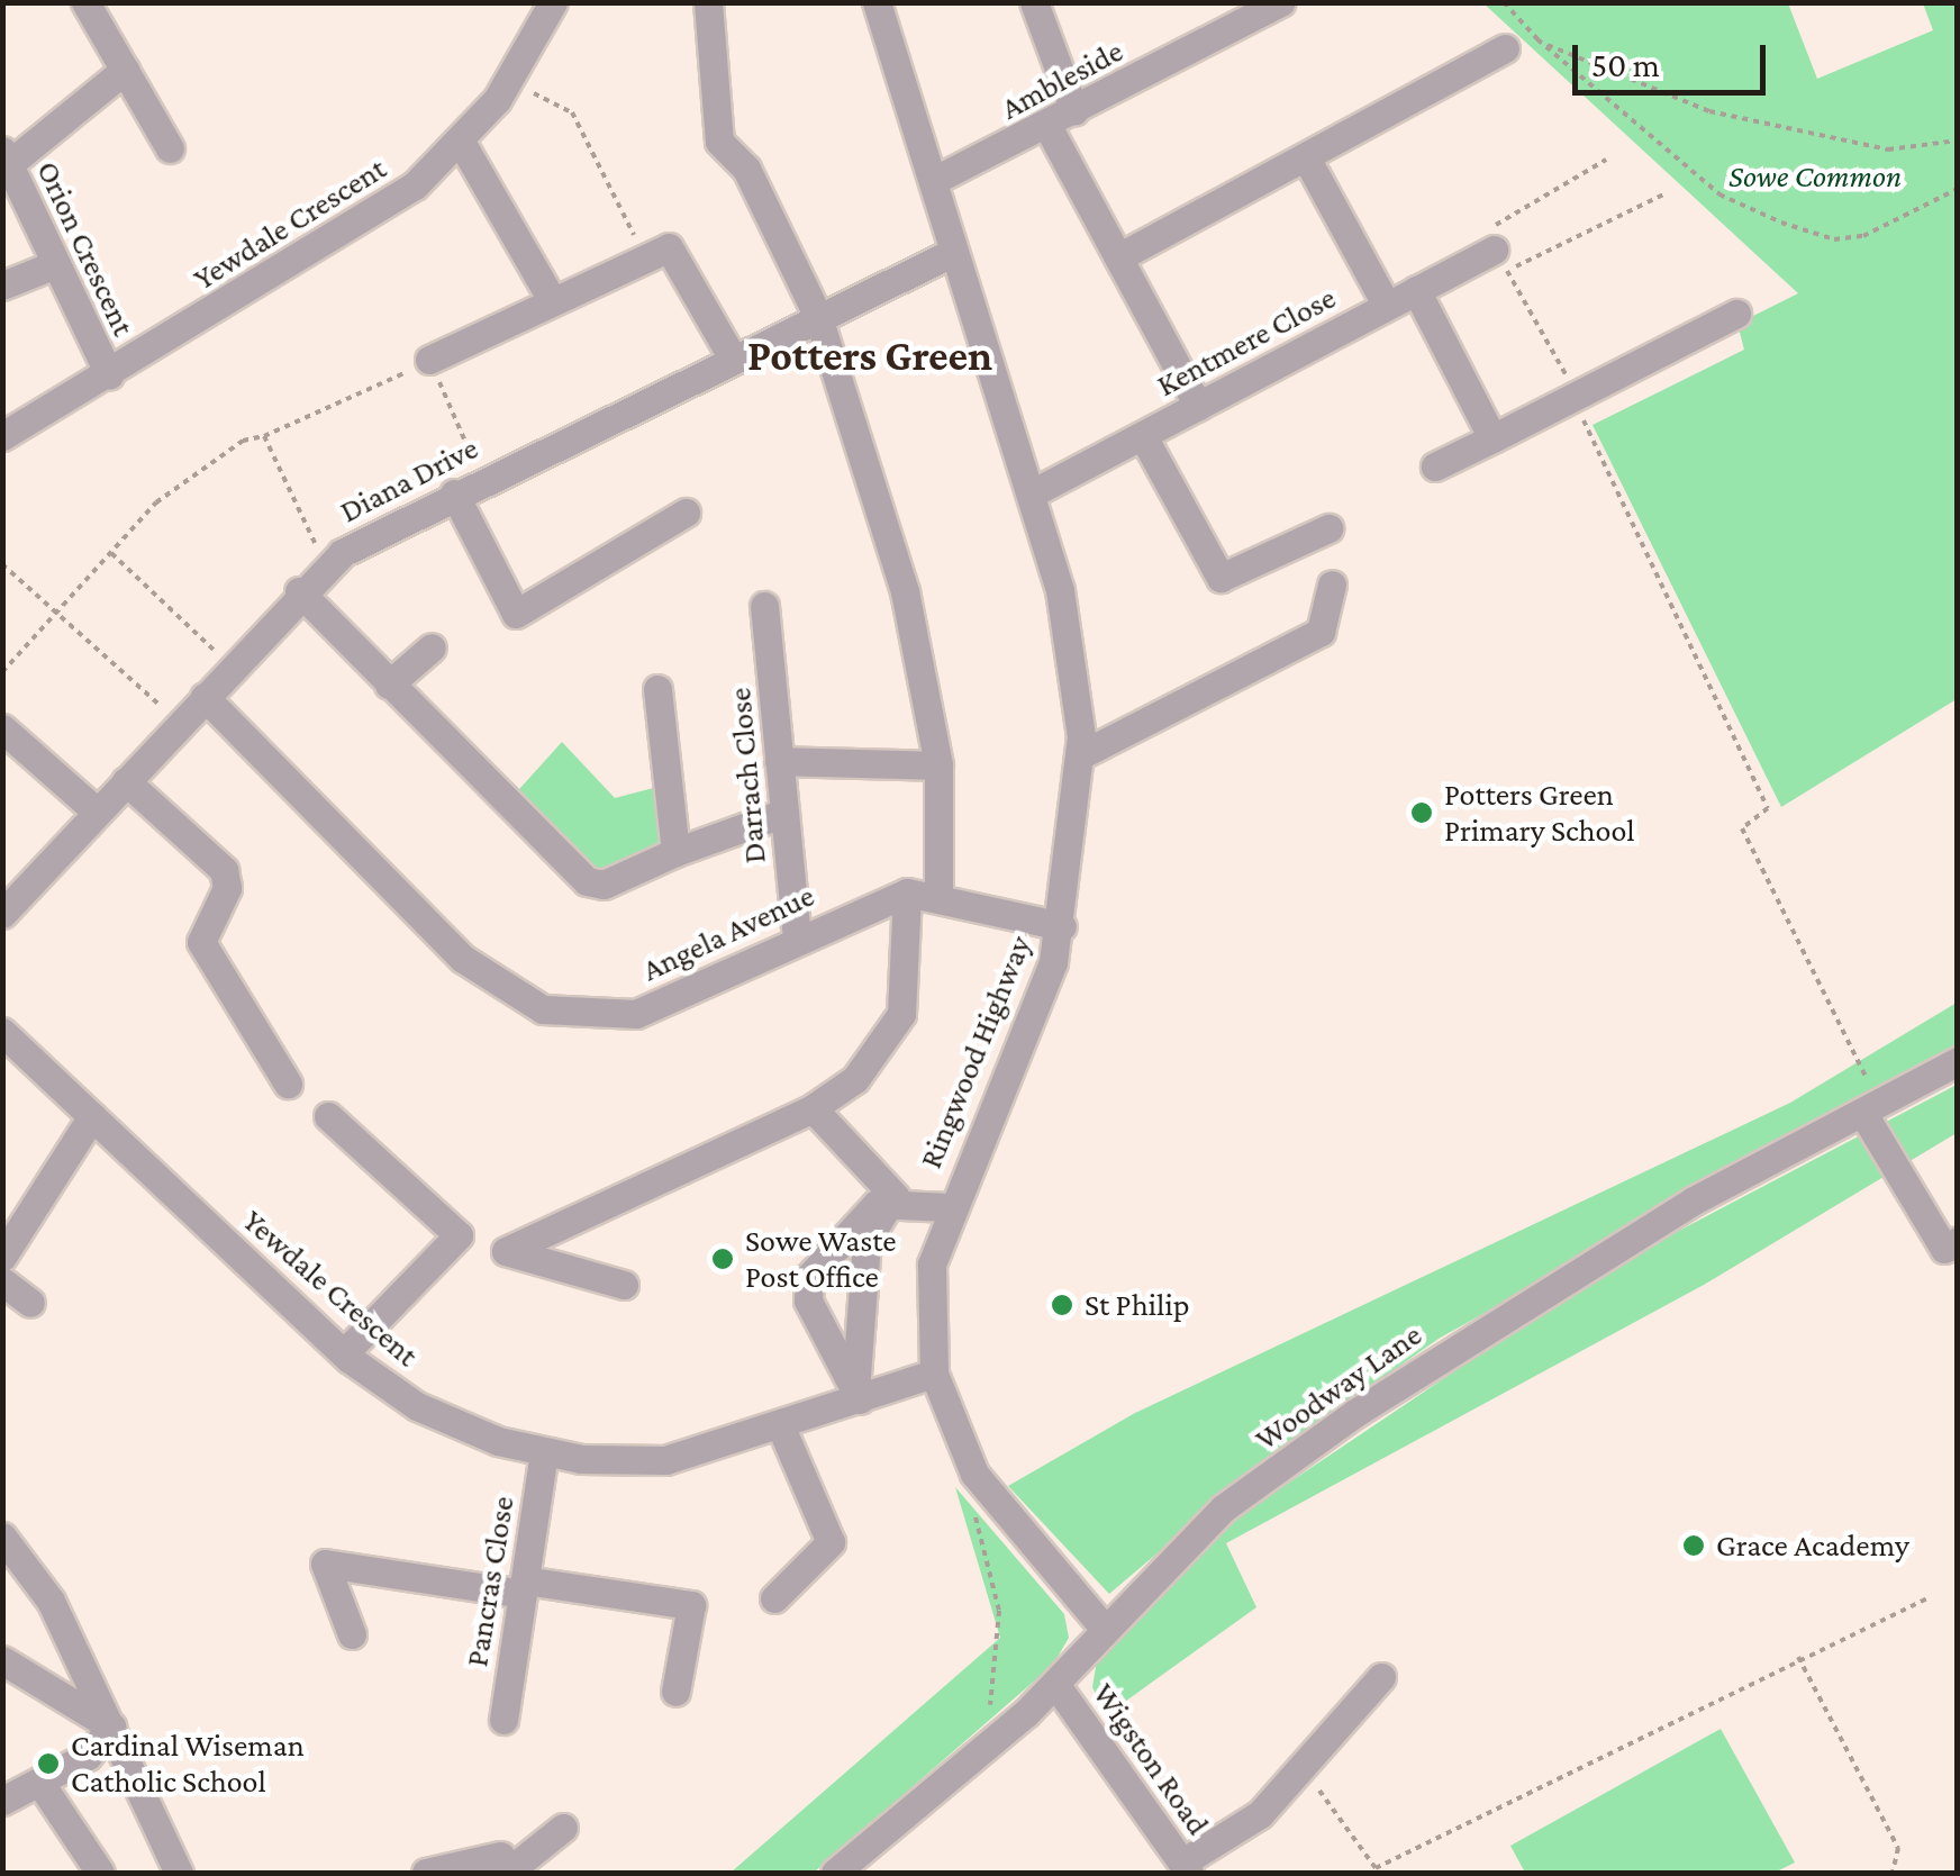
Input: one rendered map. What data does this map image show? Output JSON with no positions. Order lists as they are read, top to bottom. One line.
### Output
{"streets":{"street":["Ambleside","Yewdale Crescent","Orion Crescent","Kentmere Close","Diana Drive","Darrach Close","Angela Avenue","Ringwood Highway","Woodway Lane","Pancras Close","Wigston Road"]},"crossings":[["Ambleside","Ringwood Highway"],["Yewdale Crescent","Orion Crescent"],["Yewdale Crescent","Ringwood Highway"],["Yewdale Crescent","Pancras Close"],["Kentmere Close","Ringwood Highway"],["Diana Drive","Angela Avenue"],["Diana Drive","Ringwood Highway"],["Darrach Close","Angela Avenue"],["Angela Avenue","Ringwood Highway"],["Ringwood Highway","Woodway Lane"],["Woodway Lane","Wigston Road"]],"districts":["Potters Green"],"parks":["Sowe Common"],"places":["Potters Green Primary School","Sowe Waste Post Office","St Philip","Grace Academy","Cardinal Wiseman Catholic School"],"scale_bar":"50 m"}
